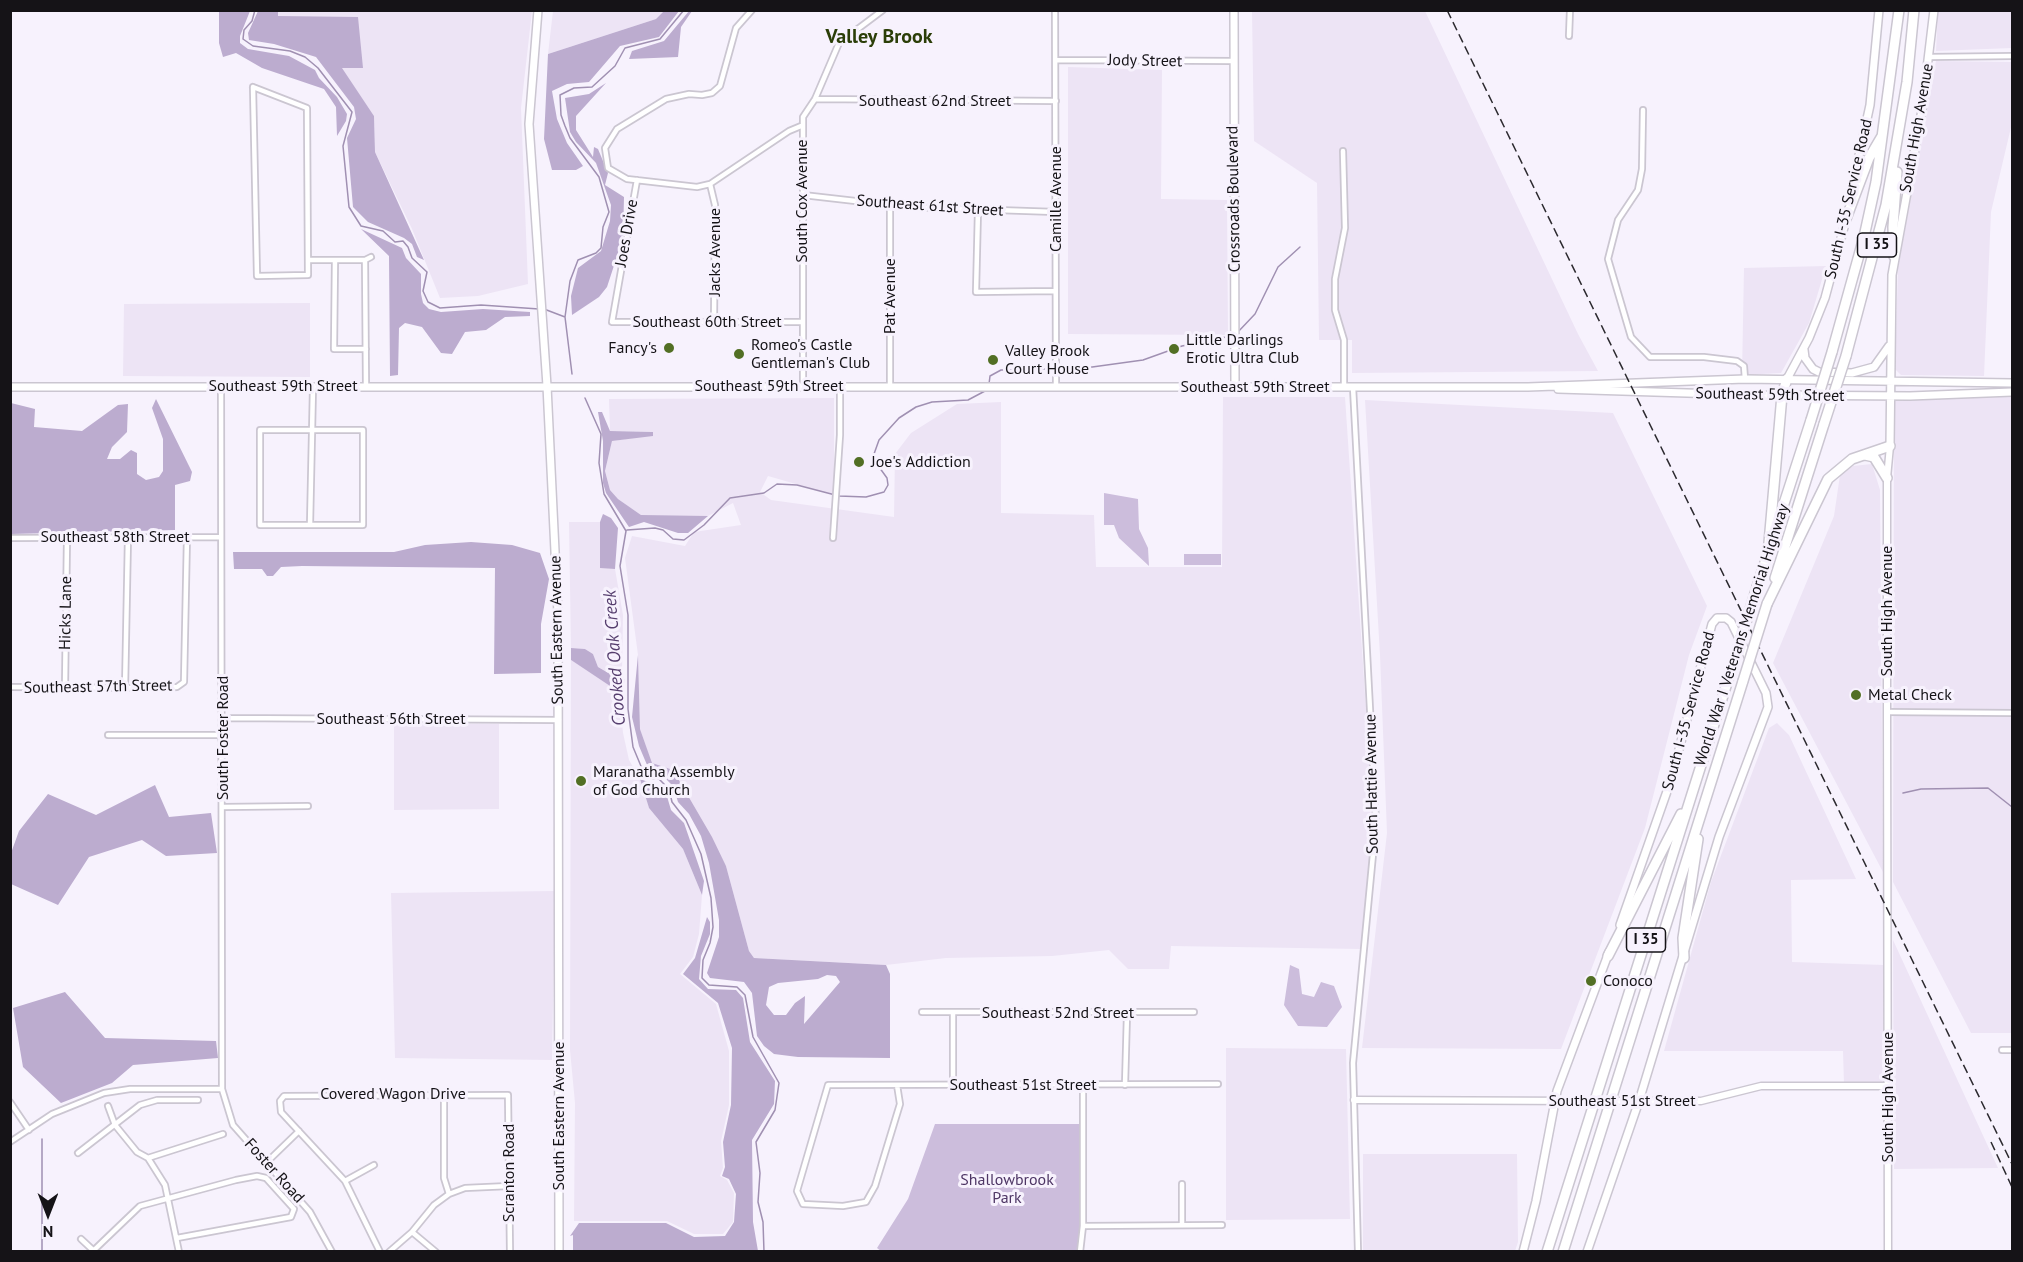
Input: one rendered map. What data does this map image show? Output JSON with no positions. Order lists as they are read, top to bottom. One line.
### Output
{"streets":{"highway":["I 35","World War I Veterans Memorial Highway"],"main road":["South High Avenue","Crossroads Boulevard","South I-35 Service Road","Southeast 59th Street","South Eastern Avenue"],"street":["Jody Street","Southeast 62nd Street","Camille Avenue","South Cox Avenue","Southeast 61st Street","Joes Drive","Jacks Avenue","Pat Avenue","Southeast 60th Street","Southeast 58th Street","Hicks Lane","Southeast 57th Street","Southeast 56th Street","South Foster Road","South Hattie Avenue","Southeast 52nd Street","Southeast 51st Street","Covered Wagon Drive","Foster Road","Scranton Road"]},"crossings":[["Jody Street","Camille Avenue"],["Jody Street","Crossroads Boulevard"],["Southeast 62nd Street","Camille Avenue"],["Southeast 62nd Street","South Cox Avenue"],["South High Avenue","Southeast 59th Street"],["South High Avenue","Southeast 51st Street"],["Camille Avenue","Southeast 61st Street"],["Camille Avenue","Southeast 59th Street"],["Crossroads Boulevard","Southeast 59th Street"],["South I-35 Service Road","Southeast 59th Street"],["South I-35 Service Road","Southeast 51st Street"],["South Cox Avenue","Southeast 61st Street"],["South Cox Avenue","Southeast 60th Street"],["South Cox Avenue","Southeast 59th Street"],["Southeast 61st Street","Pat Avenue"],["Joes Drive","Jacks Avenue"],["Joes Drive","Southeast 60th Street"],["Jacks Avenue","Southeast 60th Street"],["Pat Avenue","Southeast 59th Street"],["Southeast 59th Street","South Eastern Avenue"],["Southeast 59th Street","South Foster Road"],["Southeast 59th Street","South Hattie Avenue"],["Southeast 58th Street","Hicks Lane"],["Southeast 58th Street","Southeast 57th Street"],["Southeast 58th Street","South Foster Road"],["Hicks Lane","Southeast 57th Street"],["South Eastern Avenue","Southeast 56th Street"],["Southeast 56th Street","South Foster Road"],["South Foster Road","Foster Road"],["South Hattie Avenue","Southeast 51st Street"],["Covered Wagon Drive","Scranton Road"]],"districts":["Valley Brook"],"water":["Crooked Oak Creek"],"parks":["Shallowbrook Park"],"places":["Fancy's","Little Darlings Erotic Ultra Club","Romeo's Castle Gentleman's Club","Valley Brook Court House","Joe's Addiction","Metal Check","Maranatha Assembly of God Church","Conoco"],"north":"bottom"}
